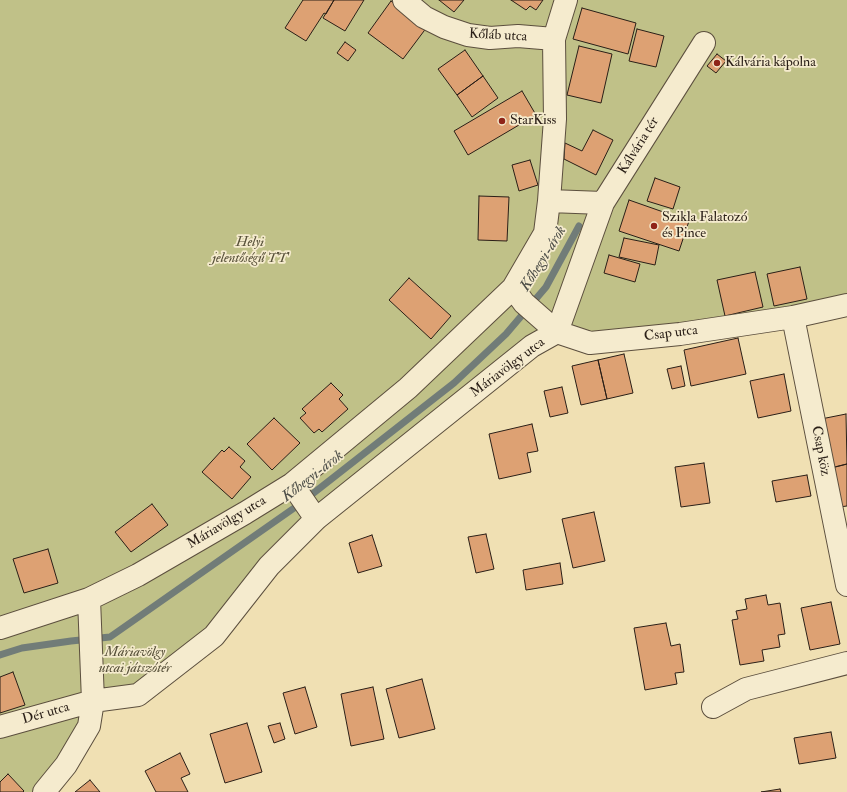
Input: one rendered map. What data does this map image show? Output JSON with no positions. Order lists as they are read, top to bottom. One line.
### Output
{"streets":{"street":["Kőláb utca","Kálvária tér","Csap utca","Máriavölgy utca","Csap köz","Dér utca"]},"crossings":[["Kőláb utca","Máriavölgy utca"],["Kálvária tér","Csap utca"],["Kálvária tér","Máriavölgy utca"],["Csap utca","Máriavölgy utca"],["Csap utca","Csap köz"],["Máriavölgy utca","Dér utca"]],"water":["Kőhegyi-árok"],"parks":["Helyi jelentőségű TT","Máriavölgy utcai játszótér"],"places":["Kálvária kápolna","StarKiss","Szikla Falatozó és Pince"]}
